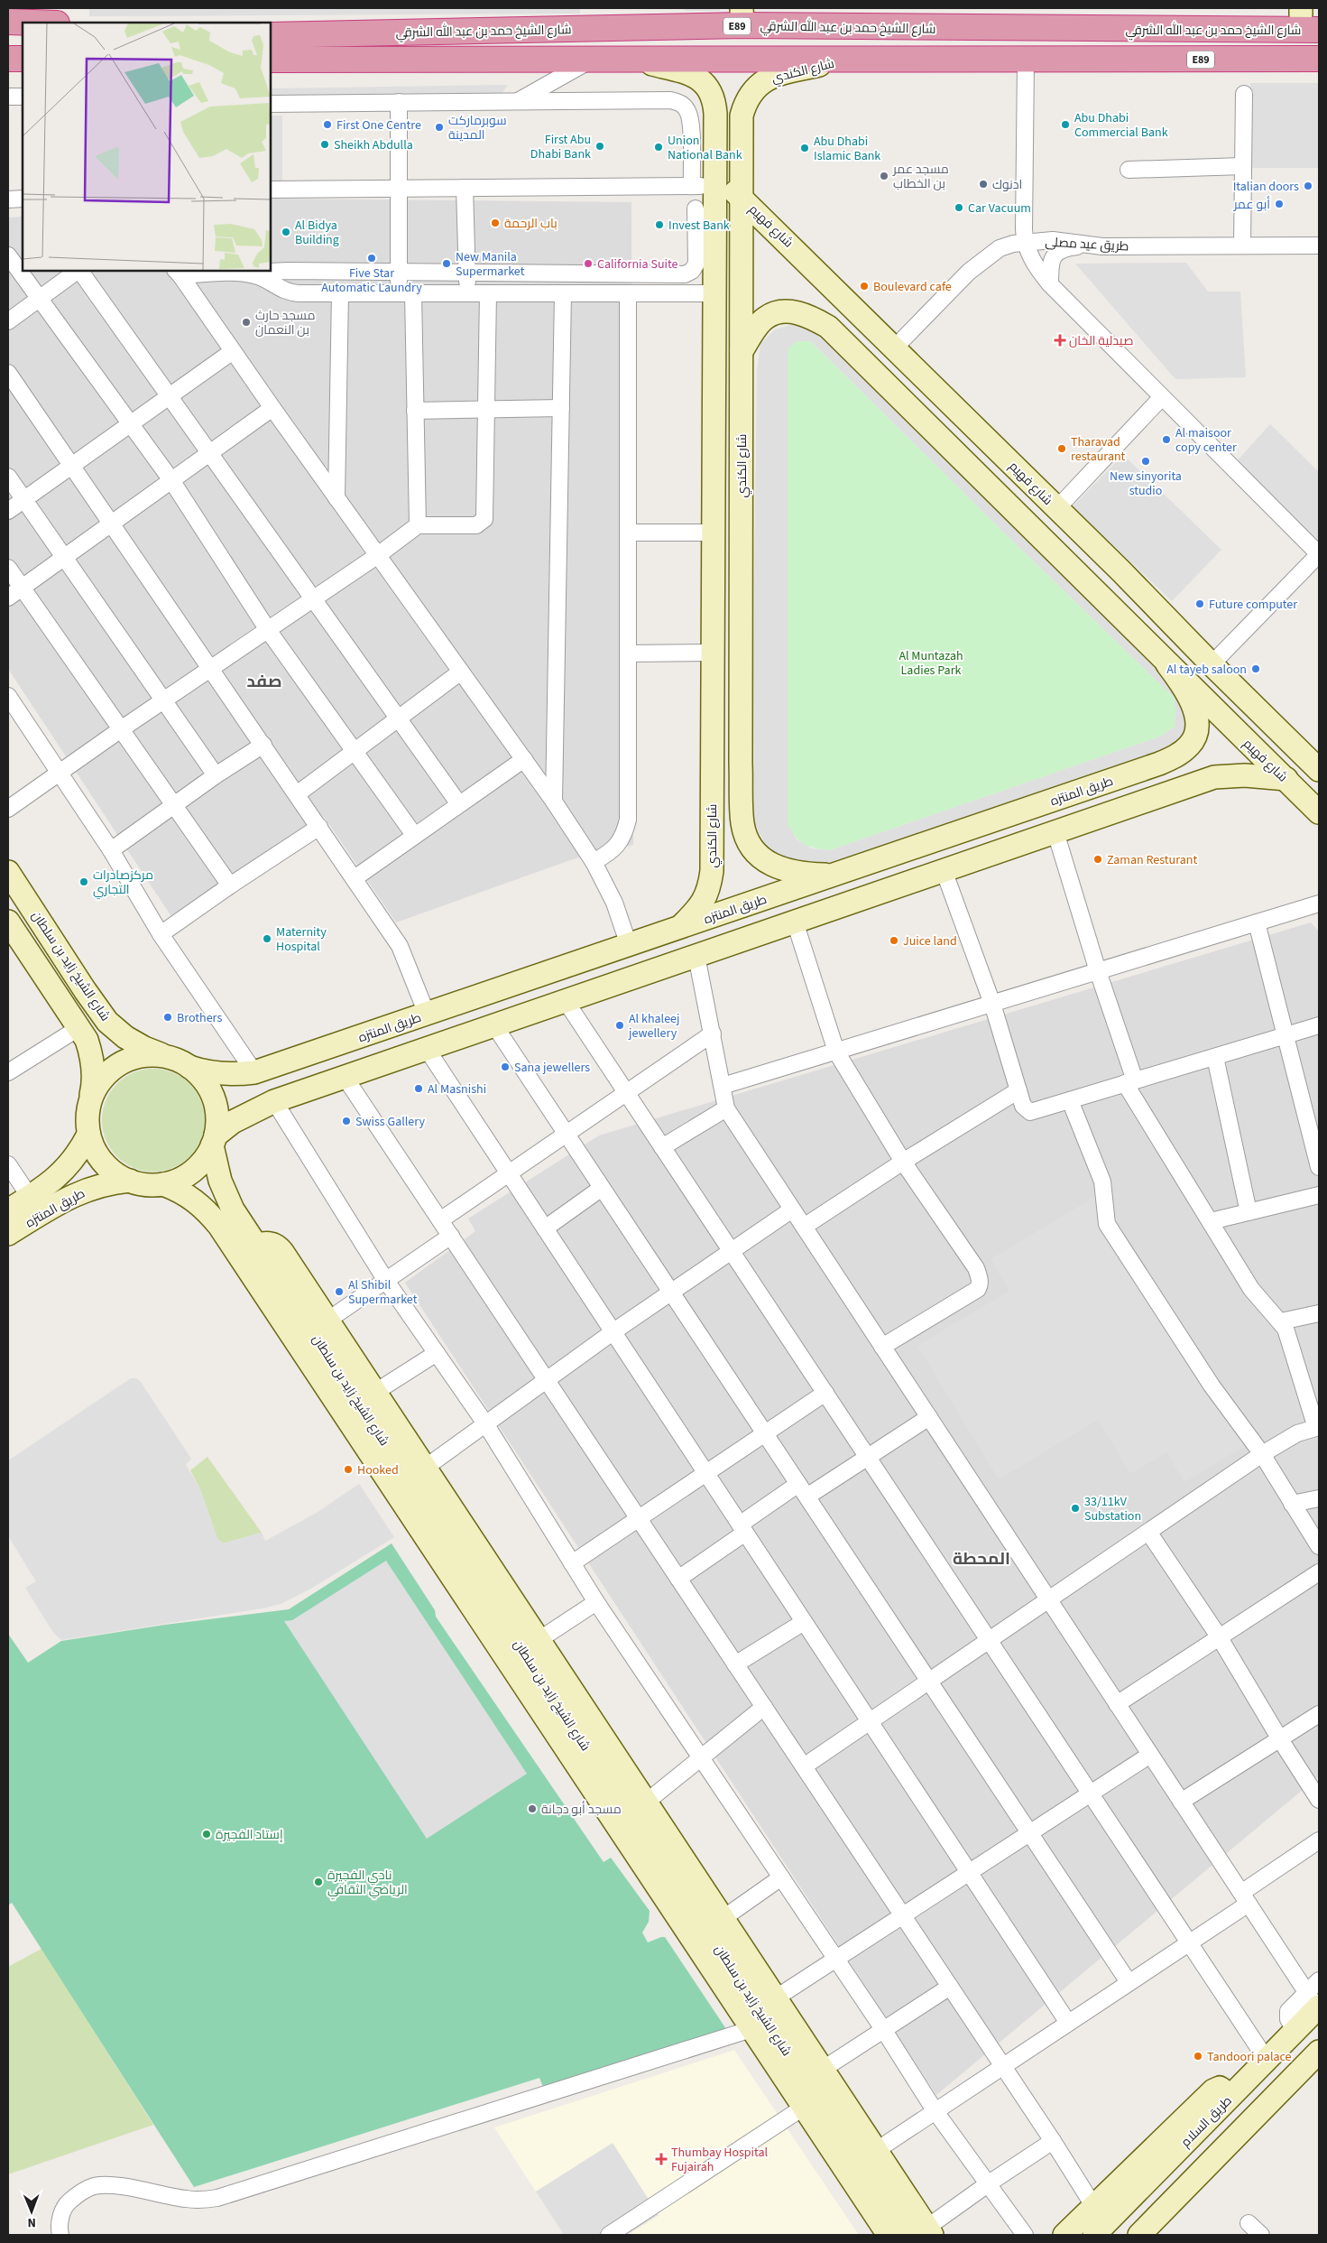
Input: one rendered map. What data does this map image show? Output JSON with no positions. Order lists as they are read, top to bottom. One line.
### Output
{"streets":{"highway":["E89","شارع الشيخ حمد بن عبد الله الشرقي"],"street":["شارع الكندي","شارع فهيم","طريق عيد مصلى","طريق المنتزه","شارع الشيخ زايد بن سلطان","طريق السلام"]},"crossings":[["E89","شارع الكندي"],["شارع الكندي","شارع فهيم"],["شارع الكندي","طريق المنتزه"],["شارع فهيم","طريق عيد مصلى"],["شارع فهيم","طريق المنتزه"],["طريق المنتزه","شارع الشيخ زايد بن سلطان"]],"districts":["صفد","المحطة"],"parks":["Al Muntazah Ladies Park"],"places":{"other":["First One Centre","Abu Dhabi Commercial Bank","سوبرماركت المدينة","Sheikh Abdulla","First Abu Dhabi Bank","Union National Bank","Abu Dhabi Islamic Bank","مسجد عمر بن الخطاب","ادنوك","Italian doors","أبو عمر","Car Vacuum","باب الرحمة","Invest Bank","Al Bidya Building","Five Star Automatic Laundry","New Manila Supermarket","California Suite","Boulevard cafe","مسجد حارث بن النعمان","Al maisoor copy center","Tharavad restaurant","New sinyorita studio","Future computer","Al tayeb saloon","Zaman Resturant","مركزصادرات التجاري","Maternity Hospital","Juice land","Brothers","Al khaleej jewellery","Sana jewellers","Al Masnishi","Swiss Gallery","Al Shibil Supermarket","Hooked","33/11kV Substation","مسجد أبو دجانة","إستاد الفجيرة","نادي الفجيرة الرياضي الثقافي","Tandoori palace"],"health":["صيدلية الخان","Thumbay Hospital Fujairah"]},"north":"bottom"}
